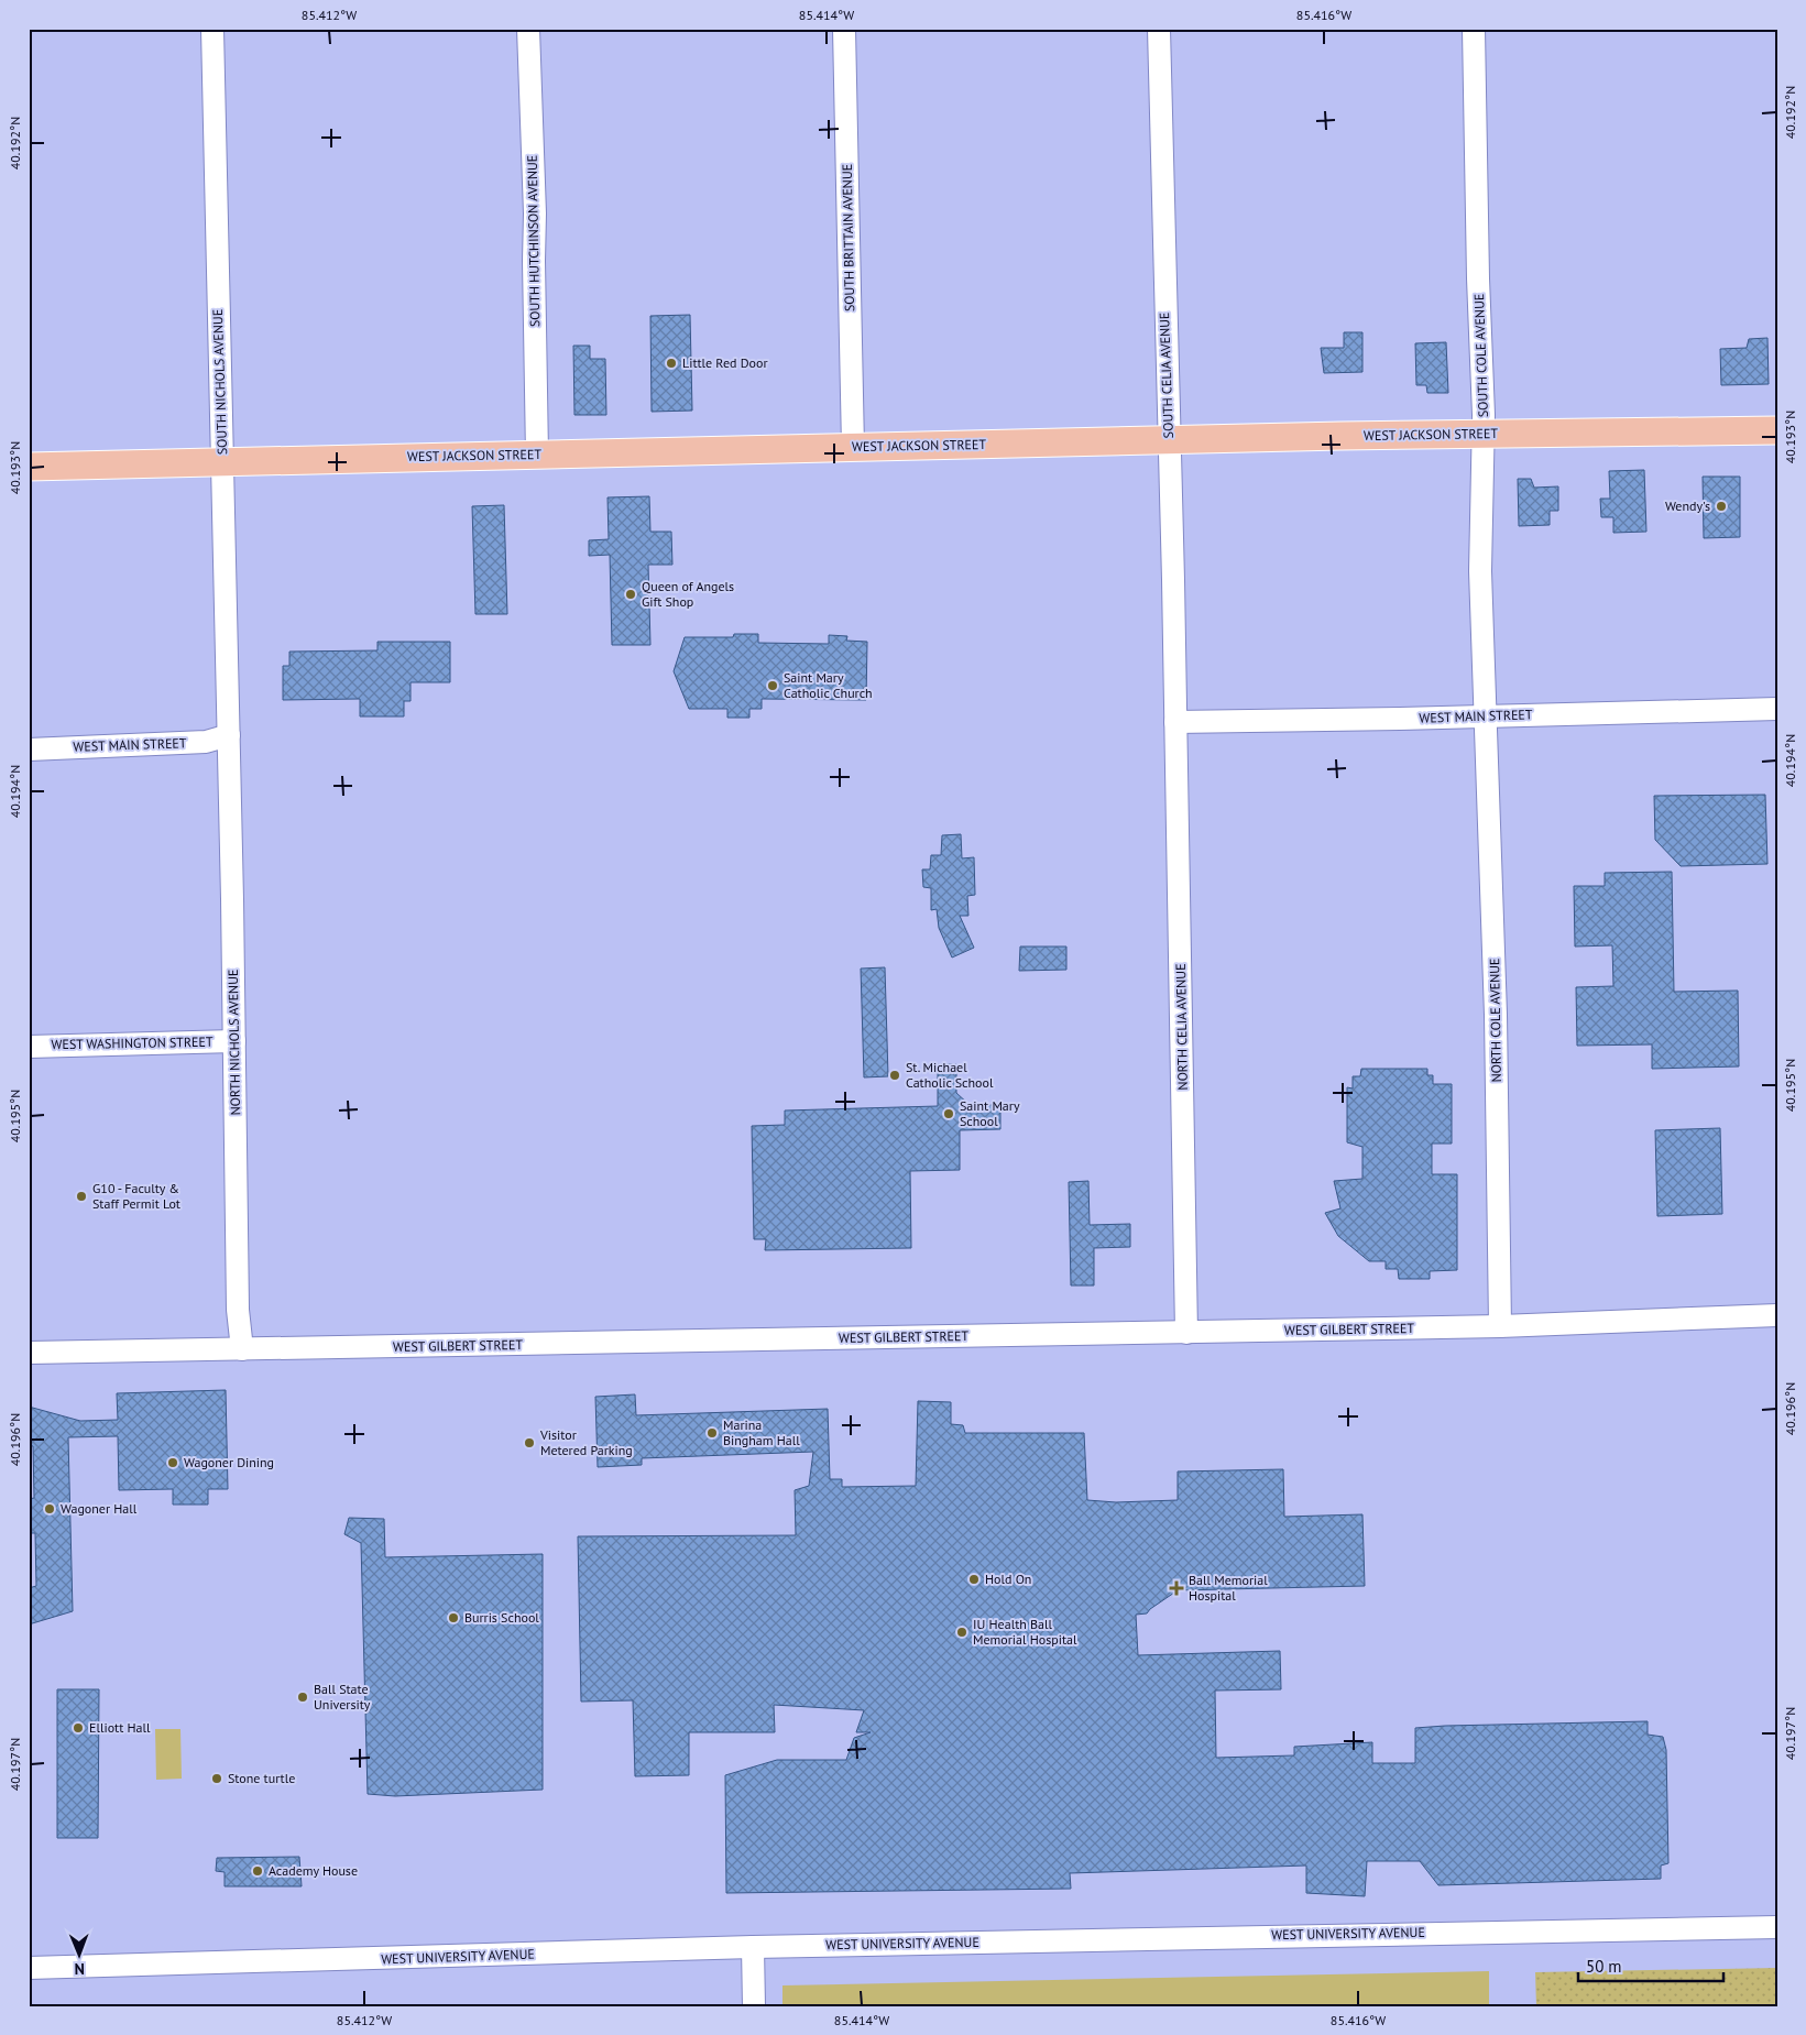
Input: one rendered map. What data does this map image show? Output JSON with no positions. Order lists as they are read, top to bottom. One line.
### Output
{"streets":{"main road":["WEST JACKSON STREET"],"street":["SOUTH BRITTAIN AVENUE","SOUTH HUTCHINSON AVENUE","SOUTH COLE AVENUE","SOUTH CELIA AVENUE","SOUTH NICHOLS AVENUE","WEST MAIN STREET","NORTH COLE AVENUE","NORTH CELIA AVENUE","NORTH NICHOLS AVENUE","WEST WASHINGTON STREET","WEST GILBERT STREET","WEST UNIVERSITY AVENUE"]},"crossings":[["SOUTH BRITTAIN AVENUE","WEST JACKSON STREET"],["SOUTH HUTCHINSON AVENUE","WEST JACKSON STREET"],["SOUTH COLE AVENUE","WEST JACKSON STREET"],["SOUTH COLE AVENUE","WEST MAIN STREET"],["SOUTH COLE AVENUE","NORTH COLE AVENUE"],["SOUTH CELIA AVENUE","WEST JACKSON STREET"],["SOUTH CELIA AVENUE","WEST MAIN STREET"],["SOUTH CELIA AVENUE","NORTH CELIA AVENUE"],["SOUTH NICHOLS AVENUE","WEST JACKSON STREET"],["SOUTH NICHOLS AVENUE","WEST MAIN STREET"],["SOUTH NICHOLS AVENUE","NORTH NICHOLS AVENUE"],["WEST MAIN STREET","NORTH COLE AVENUE"],["WEST MAIN STREET","NORTH CELIA AVENUE"],["WEST MAIN STREET","NORTH NICHOLS AVENUE"],["NORTH COLE AVENUE","WEST GILBERT STREET"],["NORTH CELIA AVENUE","WEST GILBERT STREET"],["NORTH NICHOLS AVENUE","WEST WASHINGTON STREET"],["NORTH NICHOLS AVENUE","WEST GILBERT STREET"]],"places":{"other":["Little Red Door","Wendy's","Queen of Angels Gift Shop","Saint Mary Catholic Church","St. Michael Catholic School","Saint Mary School","G10 - Faculty & Staff Permit Lot","Marina Bingham Hall","Visitor Metered Parking","Wagoner Dining","Wagoner Hall","Hold On","Burris School","IU Health Ball Memorial Hospital","Ball State University","Elliott Hall","Stone turtle","Academy House"],"health":["Ball Memorial Hospital"]},"scale_bar":"50 m","north":"bottom","coordinates":["85.412°W","85.414°W","85.416°W","40.192°N","40.193°N","40.194°N","40.195°N","40.196°N","40.197°N"]}
